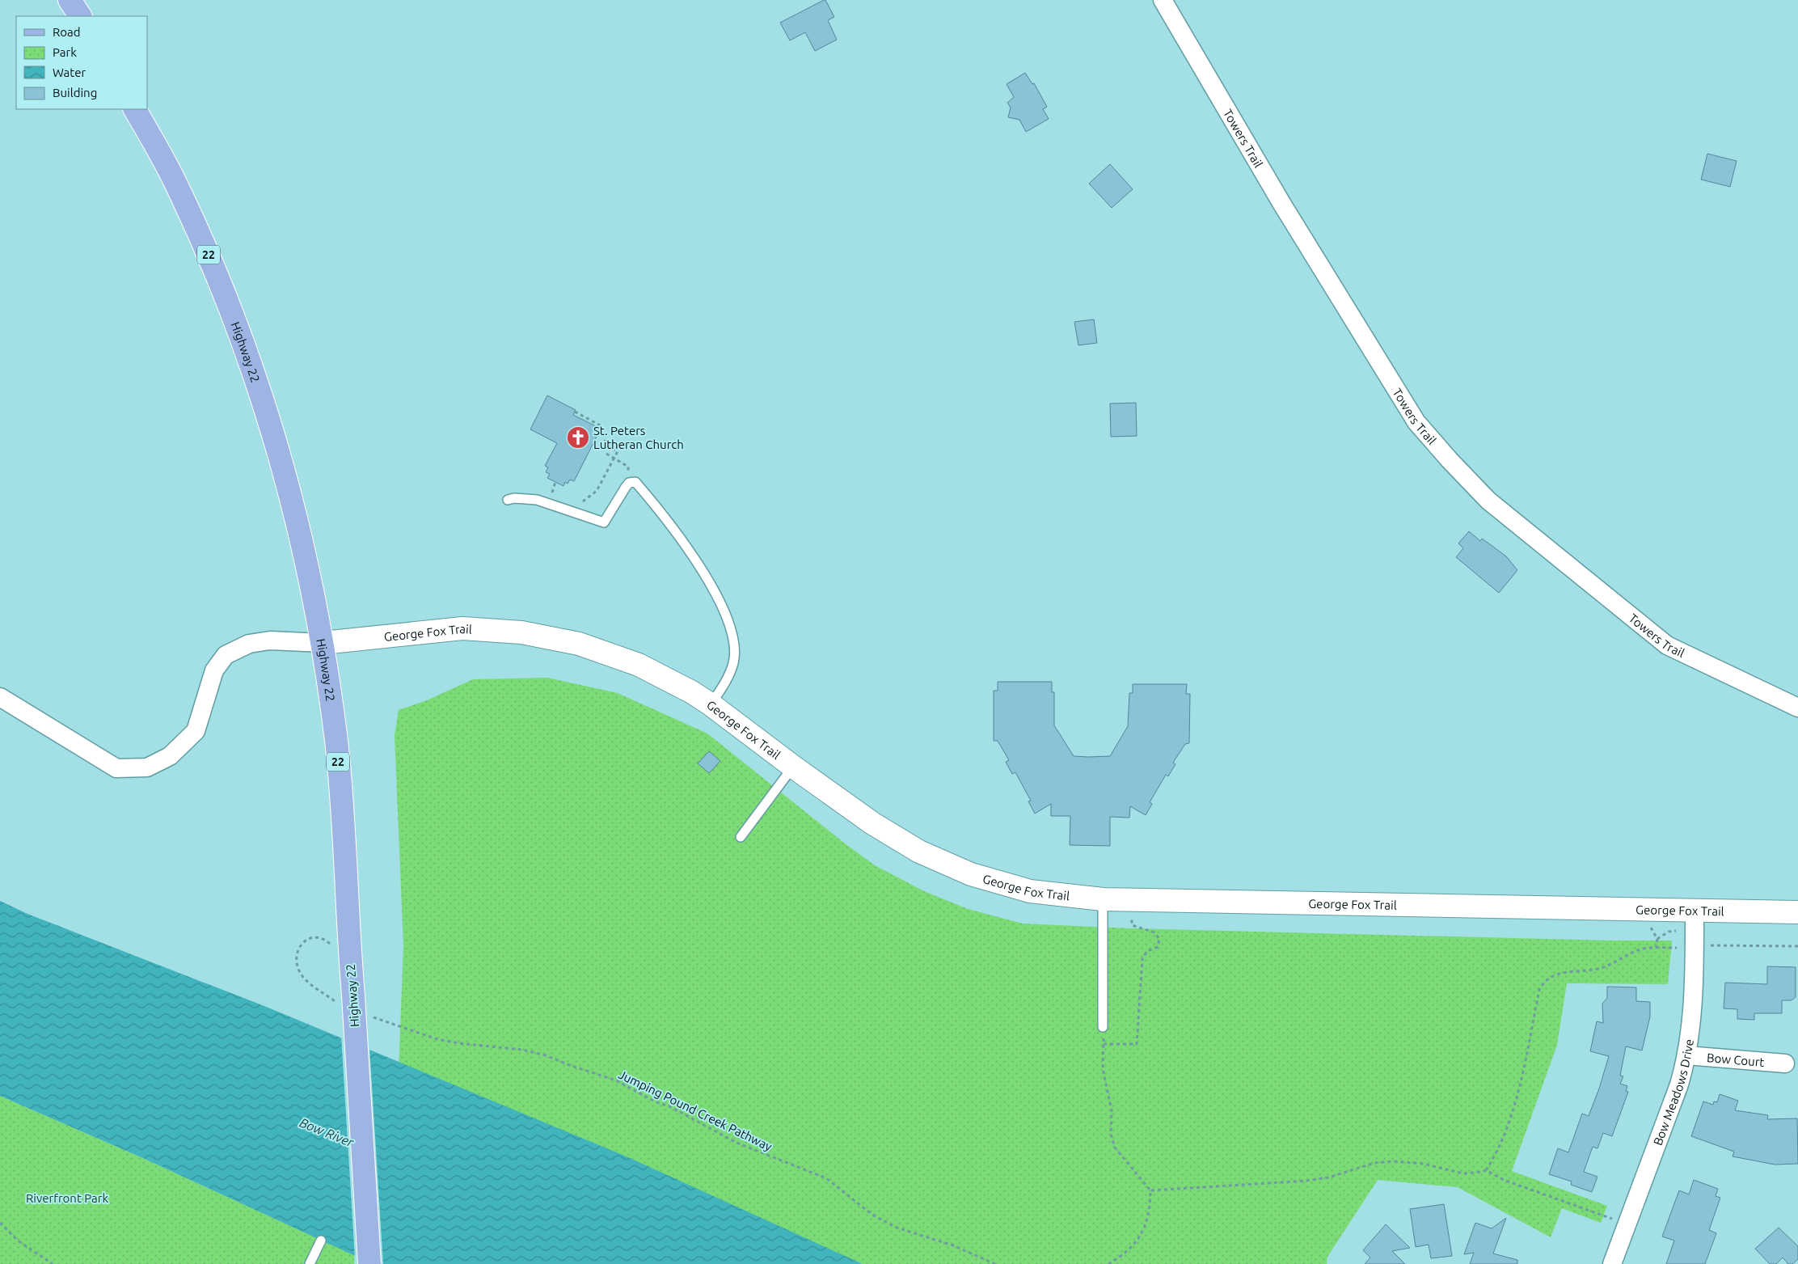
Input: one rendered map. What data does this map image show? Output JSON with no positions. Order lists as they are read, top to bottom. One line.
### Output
{"streets":{"main road":["22","Highway 22"],"street":["Towers Trail","George Fox Trail","Bow Court","Bow Meadows Drive"],"path":["Jumping Pound Creek Pathway"]},"crossings":[["Highway 22","George Fox Trail"],["George Fox Trail","Bow Meadows Drive"],["Bow Court","Bow Meadows Drive"]],"water":["Bow River"],"parks":["Riverfront Park"],"places":{"church":["St. Peters Lutheran Church"]},"legend":["Road","Park","Water","Building"]}
